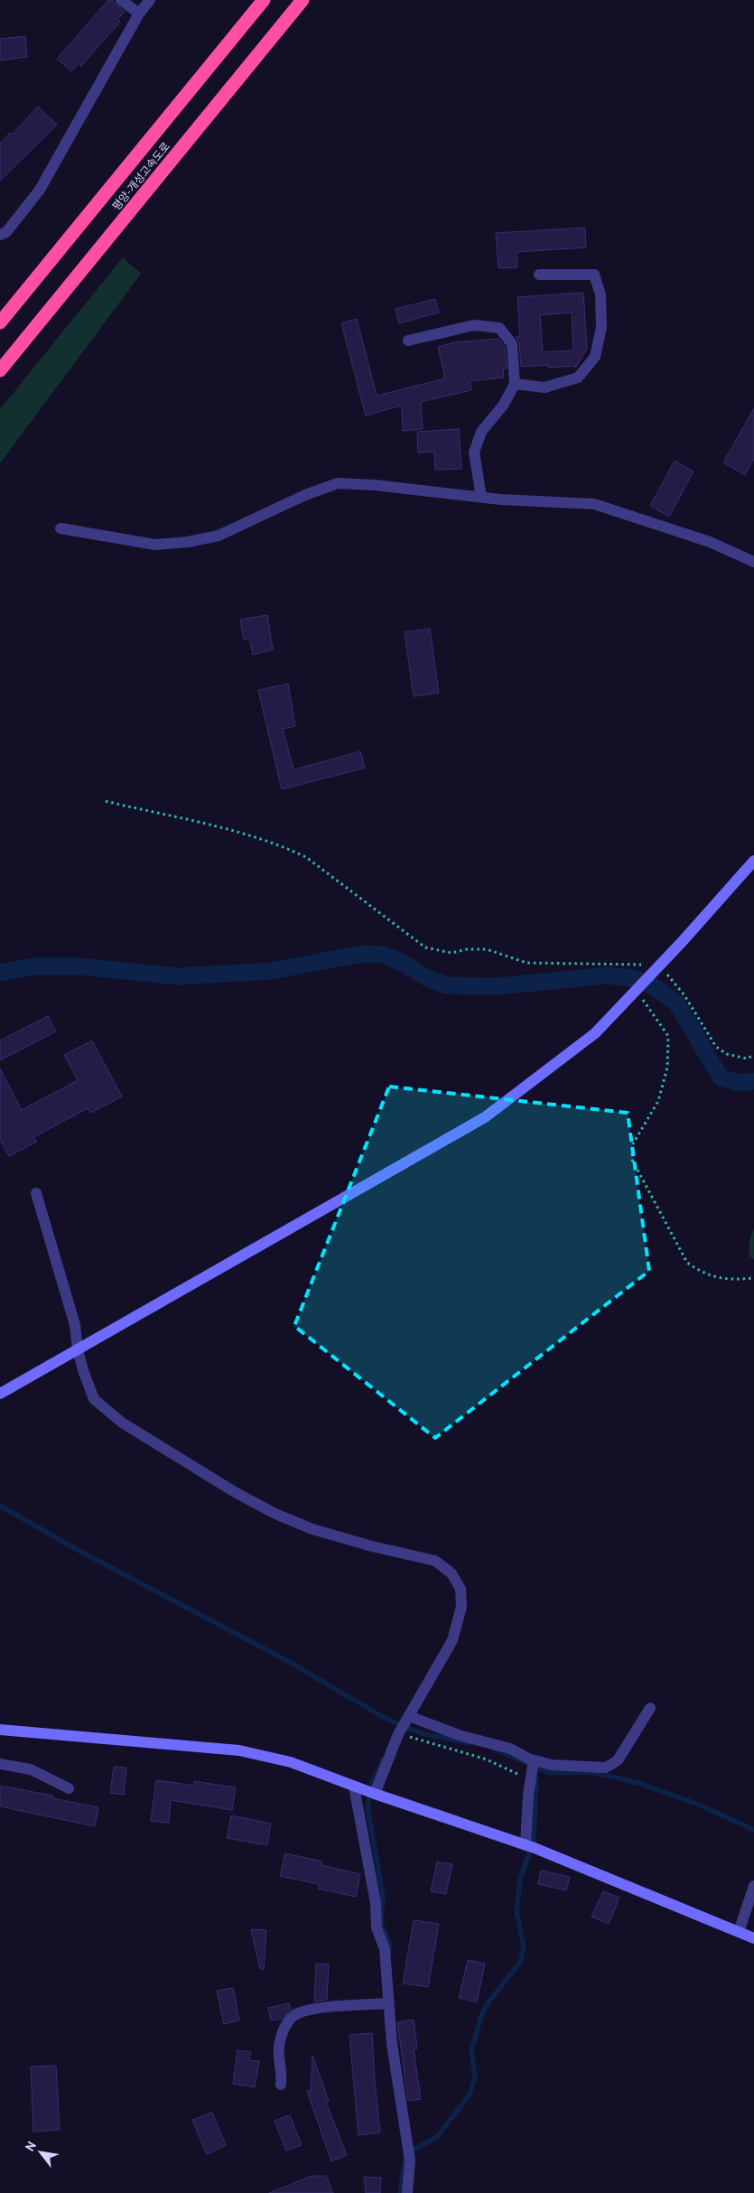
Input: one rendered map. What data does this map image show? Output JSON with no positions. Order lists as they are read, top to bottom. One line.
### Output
{"streets":{"highway":["평양-개성고속도로"]},"north":"top left"}
